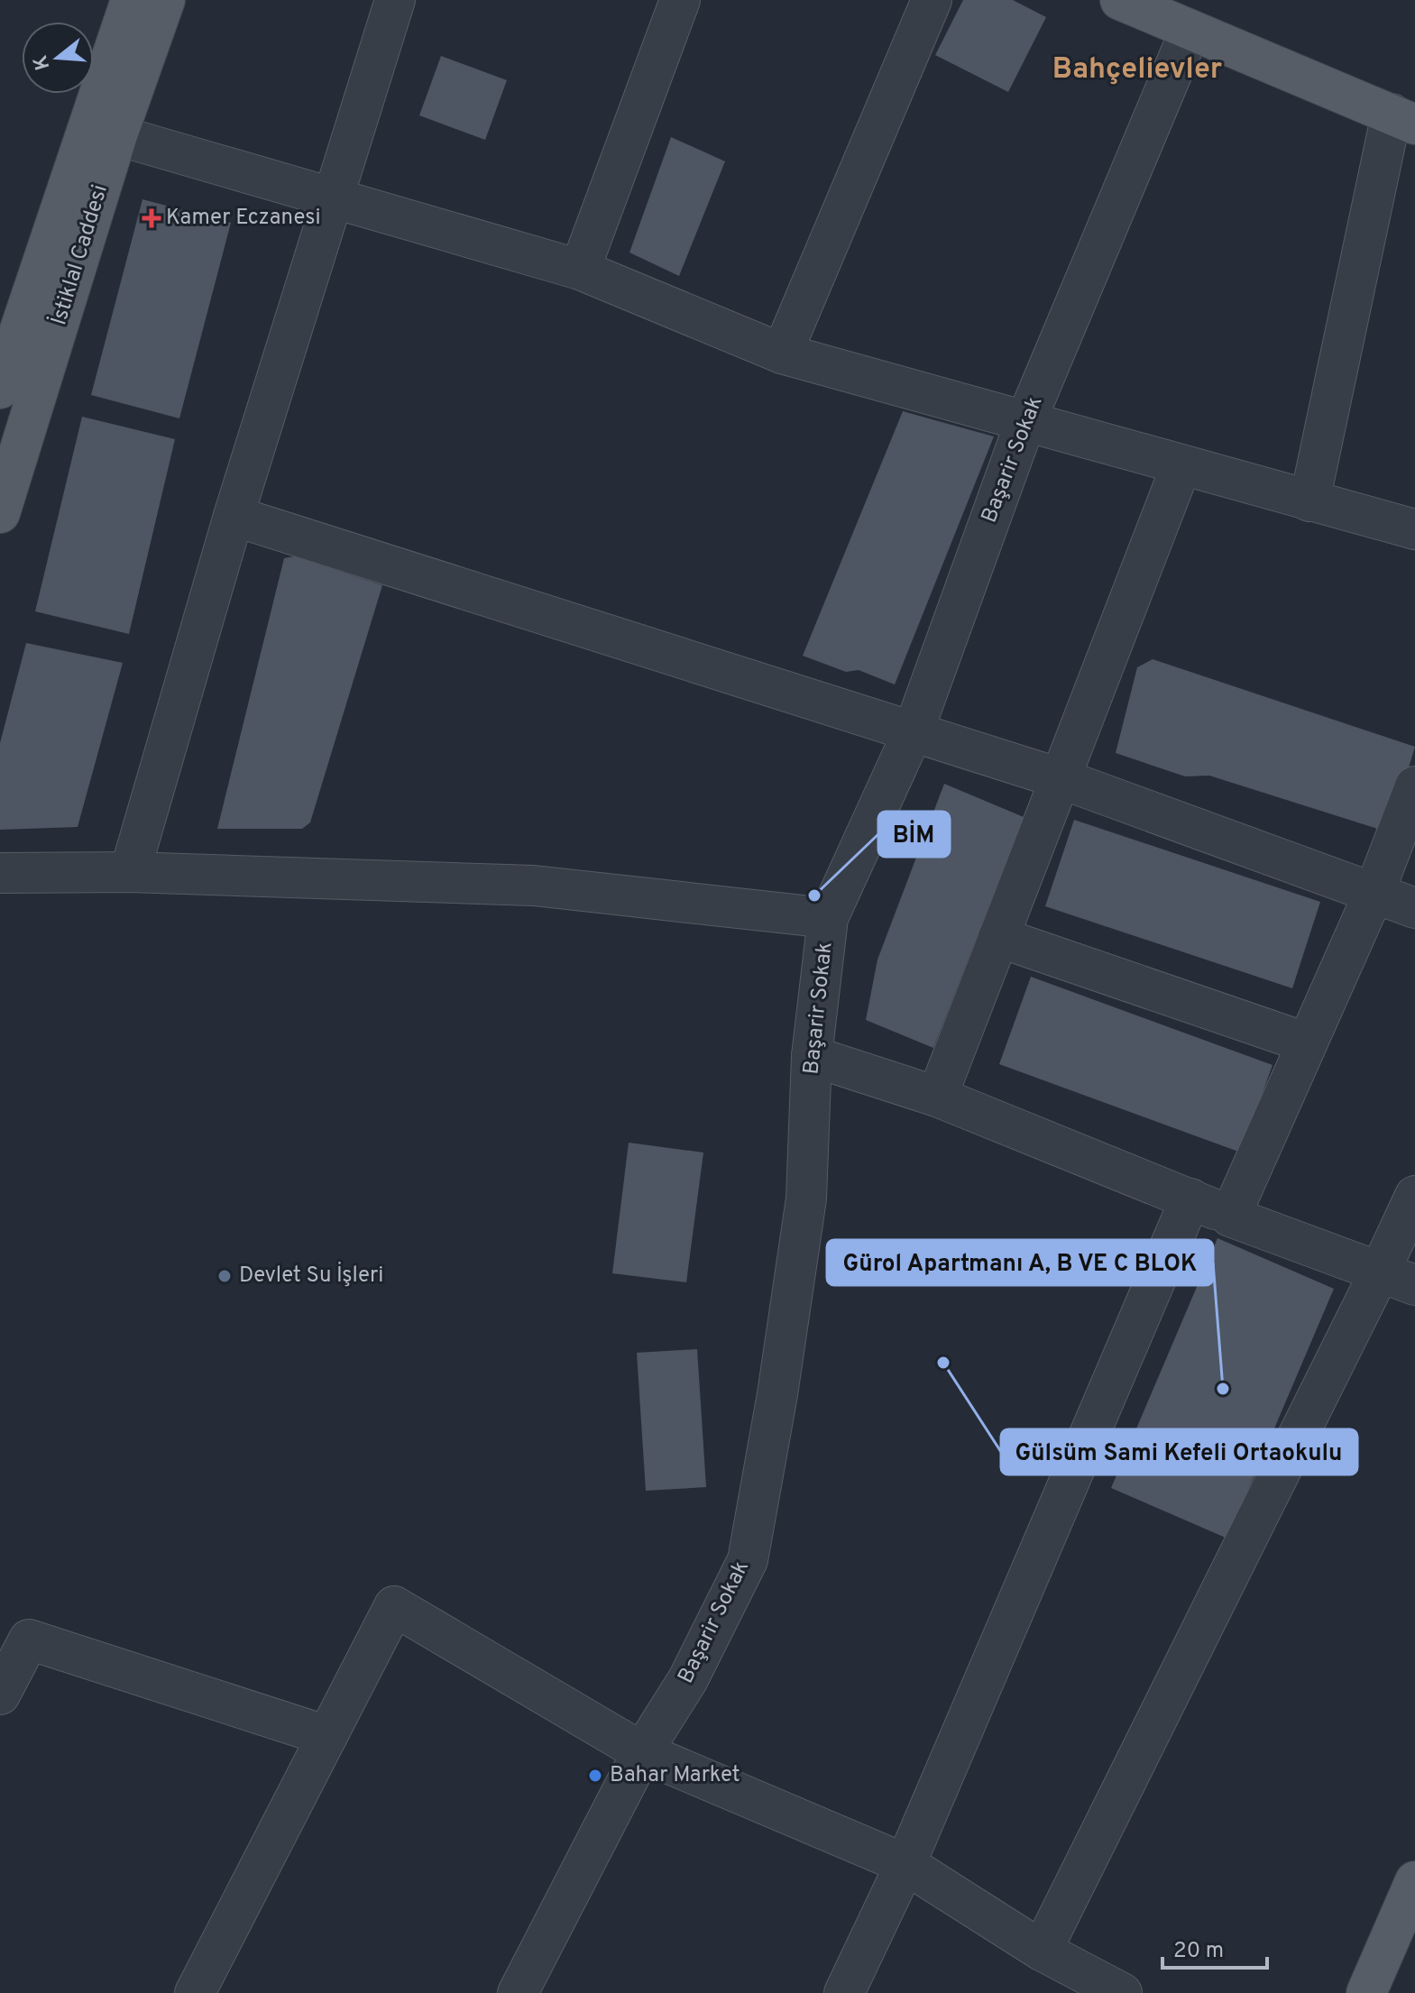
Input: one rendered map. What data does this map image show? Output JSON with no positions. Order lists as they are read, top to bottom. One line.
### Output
{"streets":{"main road":["İstiklal Caddesi"],"street":["Başarir Sokak"]},"districts":["Bahçelievler"],"places":{"health":["Kamer Eczanesi"],"other":["BİM","Devlet Su İşleri","Gülsüm Sami Kefeli Ortaokulu","Gürol Apartmanı A, B VE C BLOK","Bahar Market"]},"scale_bar":"20 m","north":"left"}
